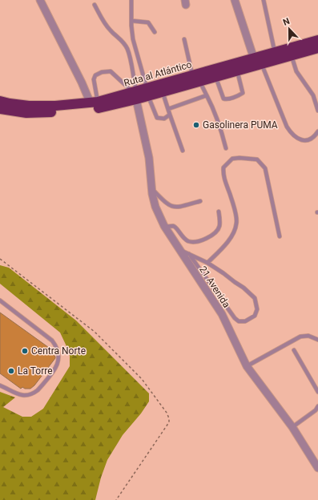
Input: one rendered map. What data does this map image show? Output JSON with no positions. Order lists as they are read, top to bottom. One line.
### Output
{"streets":{"highway":["Ruta al Atlántico"],"street":["21 Avenida"]},"crossings":[["Ruta al Atlántico","21 Avenida"]],"places":["Gasolinera PUMA","Centra Norte","La Torre"],"north":"top"}
